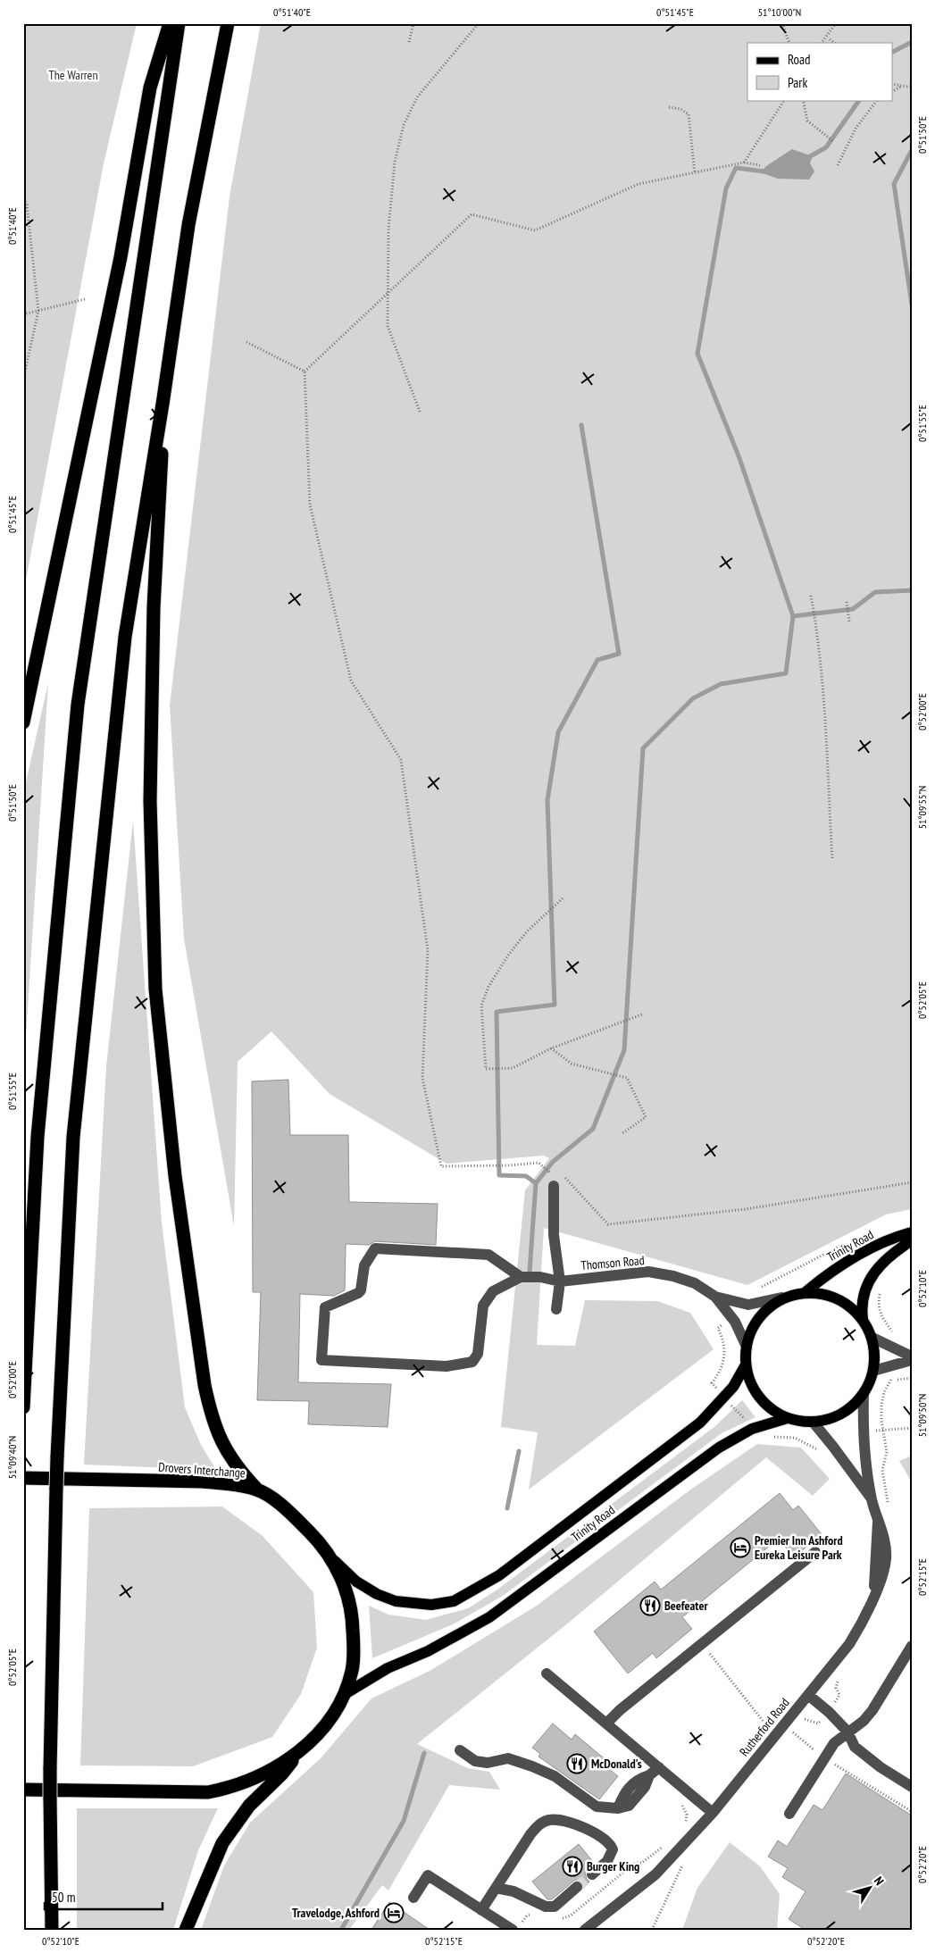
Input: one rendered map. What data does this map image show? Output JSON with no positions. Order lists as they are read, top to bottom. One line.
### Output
{"streets":{"highway":["Drovers Interchange"],"main road":["Trinity Road"],"street":["Thomson Road","Rutherford Road"]},"crossings":[["Trinity Road","Thomson Road"],["Trinity Road","Drovers Interchange"]],"parks":["The Warren"],"places":{"hotel":["Premier Inn Ashford Eureka Leisure Park","Travelodge, Ashford"],"restaurant":["Beefeater","McDonald's","Burger King"]},"legend":["Road","Park"],"scale_bar":"50 m","north":"top right","coordinates":["0°51'40\"E","0°51'45\"E","51°10'00\"N","0°51'50\"E","0°51'55\"E","0°52'00\"E","51°09'55\"N","0°52'05\"E","0°52'10\"E","51°09'50\"N","51°09'40\"N","0°52'15\"E","0°52'20\"E"]}
